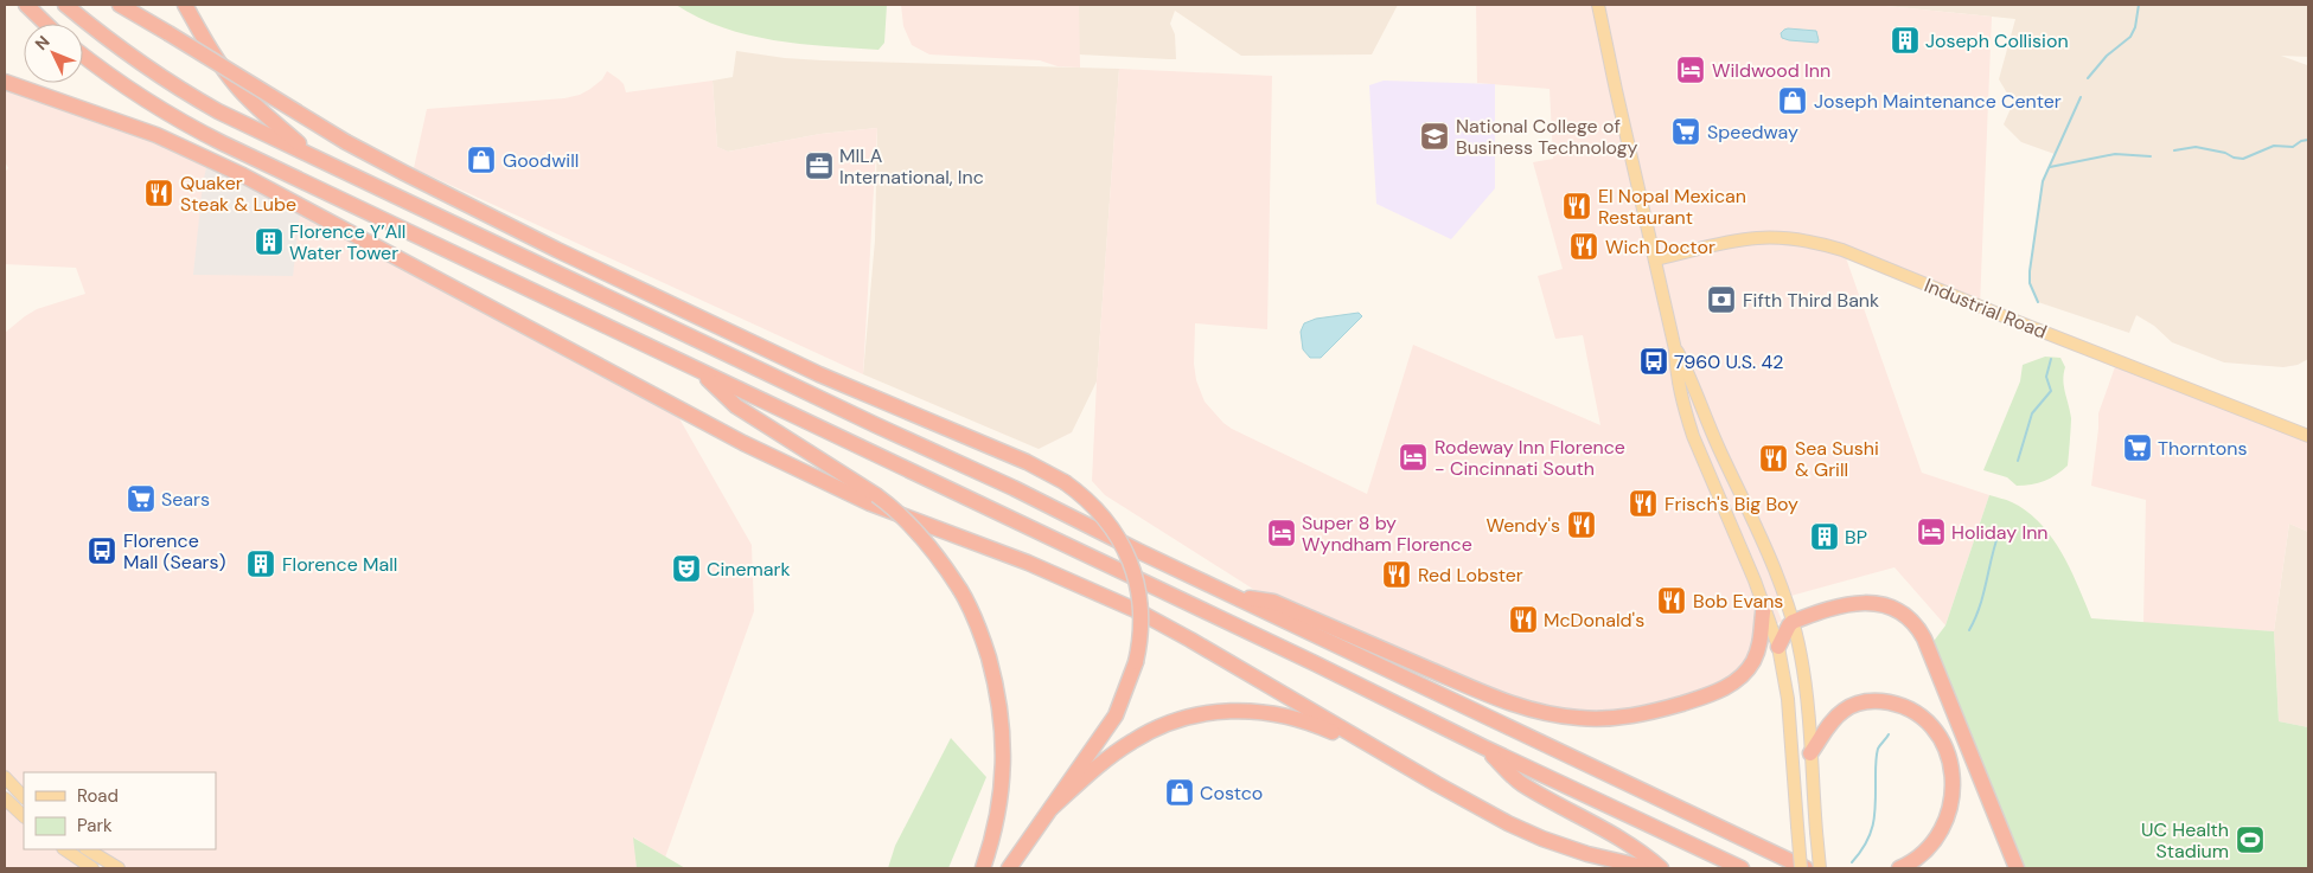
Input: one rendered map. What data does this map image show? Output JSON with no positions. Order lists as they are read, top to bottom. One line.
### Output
{"streets":{"main road":["Industrial Road"]},"places":{"building":["Joseph Collision","Florence Y’All Water Tower","BP","Florence Mall"],"hotel":["Wildwood Inn","Rodeway Inn Florence - Cincinnati South","Holiday Inn","Super 8 by Wyndham Florence"],"shop":["Joseph Maintenance Center","Goodwill","Costco"],"supermarket":["Speedway","Thorntons","Sears"],"school or university":["National College of Business Technology"],"office":["MILA International, Inc"],"restaurant":["Quaker Steak & Lube","El Nopal Mexican Restaurant","Wich Doctor","Sea Sushi & Grill","Frisch's Big Boy","Wendy's","Red Lobster","Bob Evans","McDonald's"],"bank":["Fifth Third Bank"],"bus stop":["7960 U.S. 42","Florence Mall (Sears)"],"theatre":["Cinemark"],"sports":["UC Health Stadium"]},"legend":["Road","Park"],"north":"top left"}
